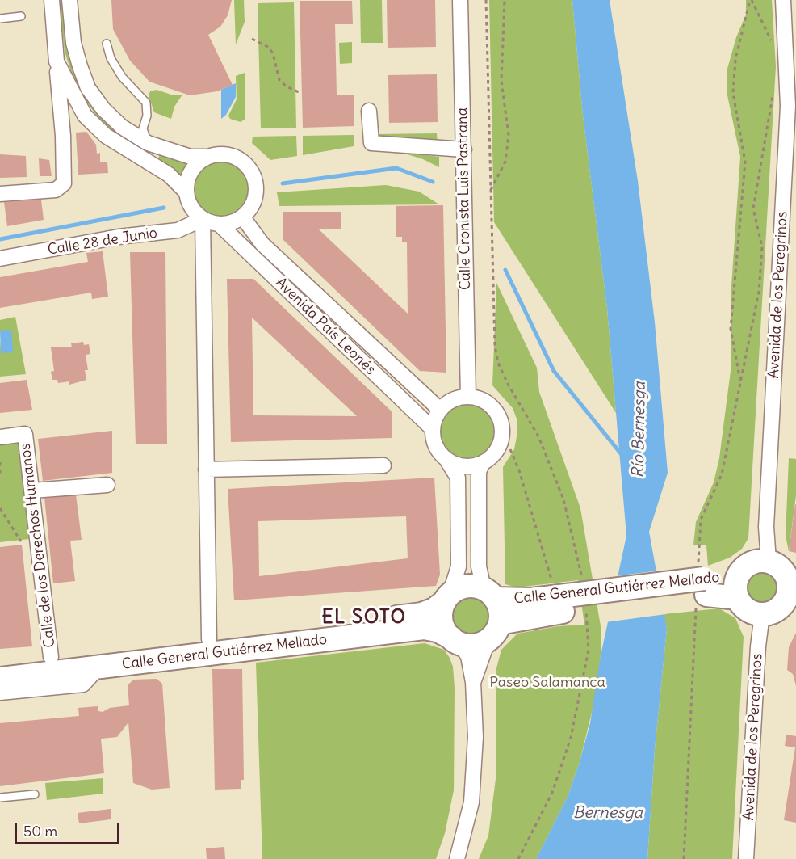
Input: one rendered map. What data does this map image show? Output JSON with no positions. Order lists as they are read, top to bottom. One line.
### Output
{"streets":{"main road":["Calle General Gutiérrez Mellado"],"street":["Calle Cronista Luis Pastrana","Calle 28 de Junio","Avenida de los Peregrinos","Avenida País Leonés","Calle de los Derechos Humanos"]},"crossings":[["Calle Cronista Luis Pastrana","Avenida País Leonés"],["Calle 28 de Junio","Avenida País Leonés"],["Avenida de los Peregrinos","Calle General Gutiérrez Mellado"]],"districts":["EL SOTO"],"water":["Río Bernesga","Bernesga"],"parks":["Paseo Salamanca"],"scale_bar":"50 m"}
